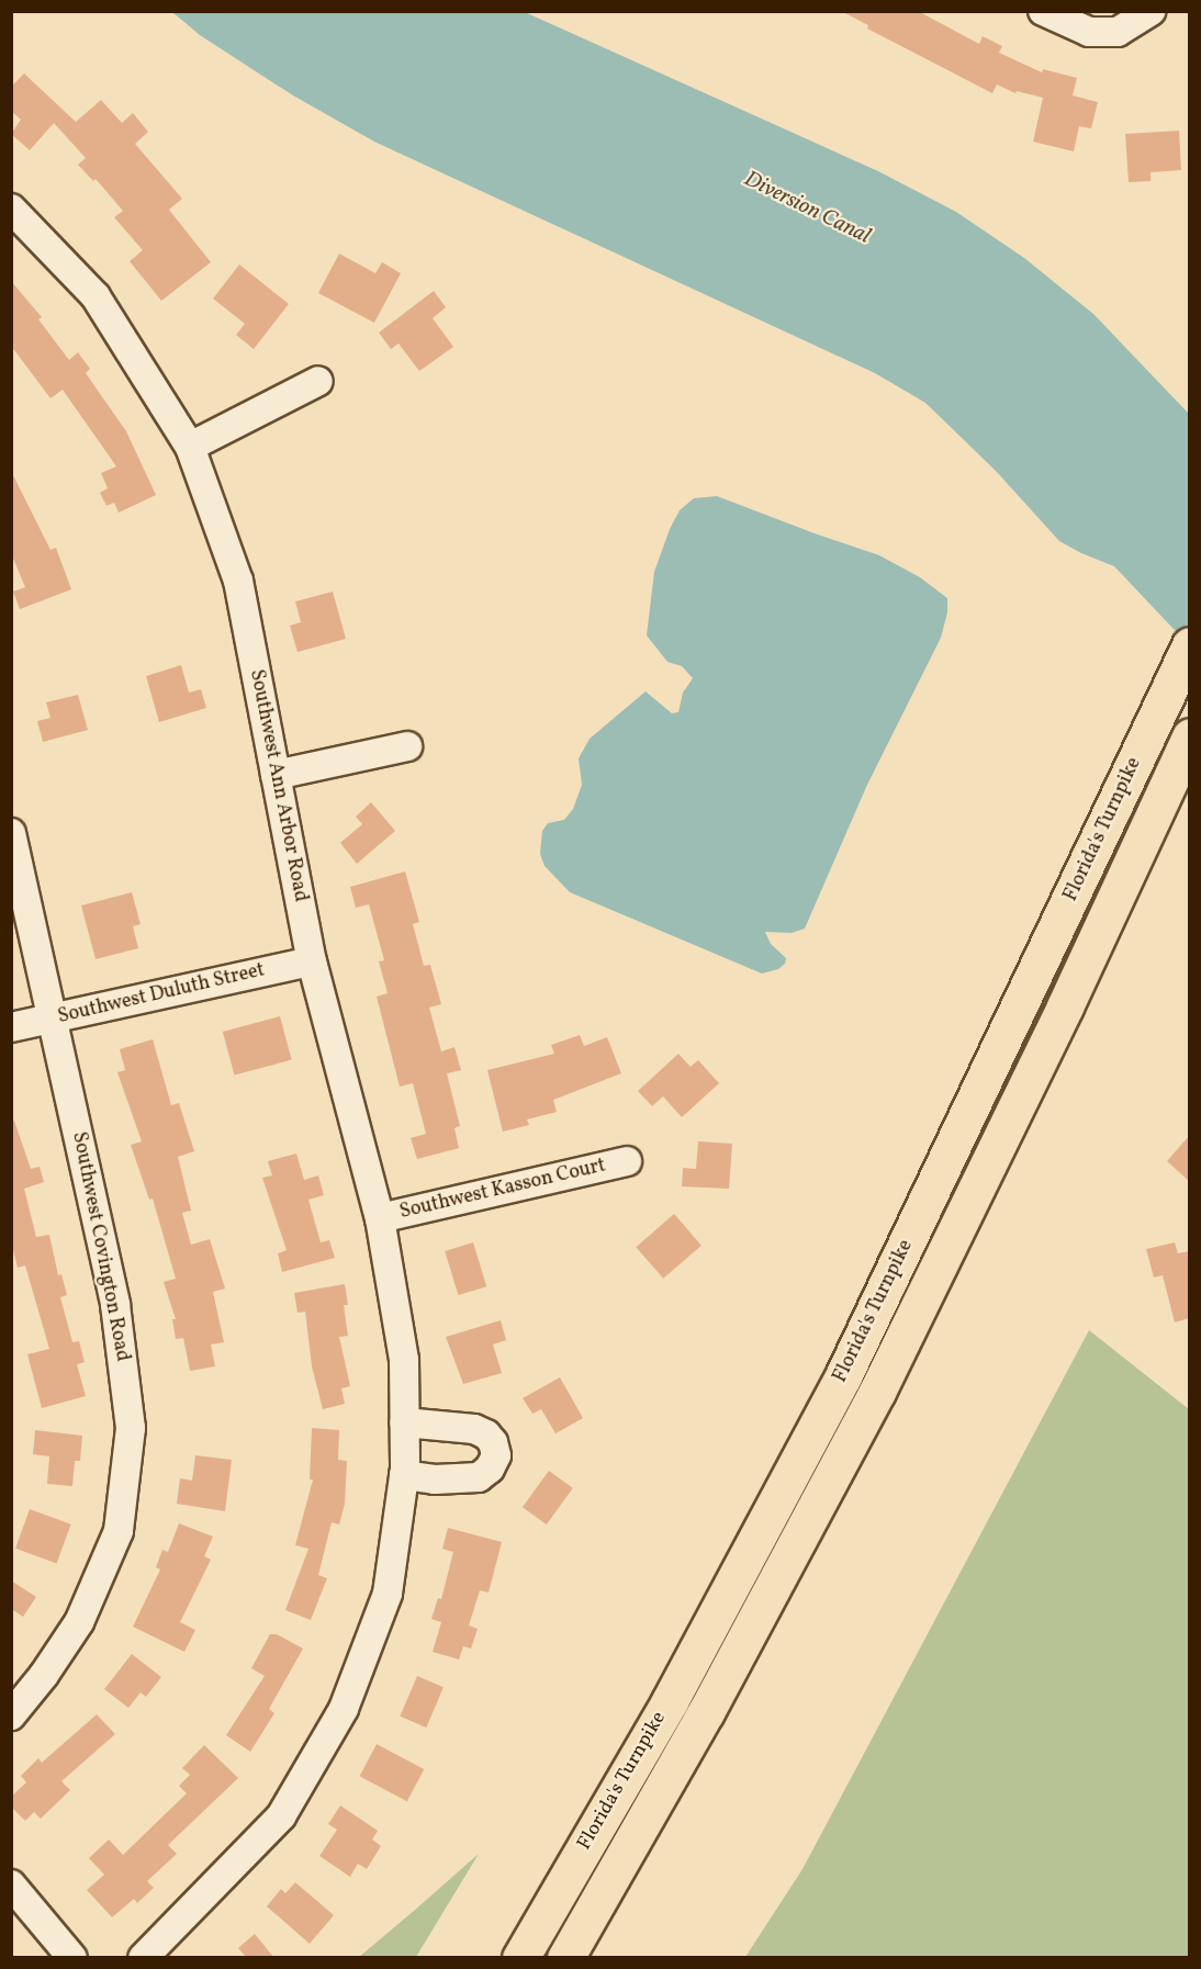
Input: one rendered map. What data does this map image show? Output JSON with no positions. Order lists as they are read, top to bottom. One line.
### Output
{"streets":{"highway":["Florida's Turnpike"],"street":["Southwest Ann Arbor Road","Southwest Duluth Street","Southwest Kasson Court","Southwest Covington Road"]},"crossings":[["Southwest Ann Arbor Road","Southwest Duluth Street"],["Southwest Ann Arbor Road","Southwest Kasson Court"],["Southwest Duluth Street","Southwest Covington Road"]],"water":["Diversion Canal"]}
